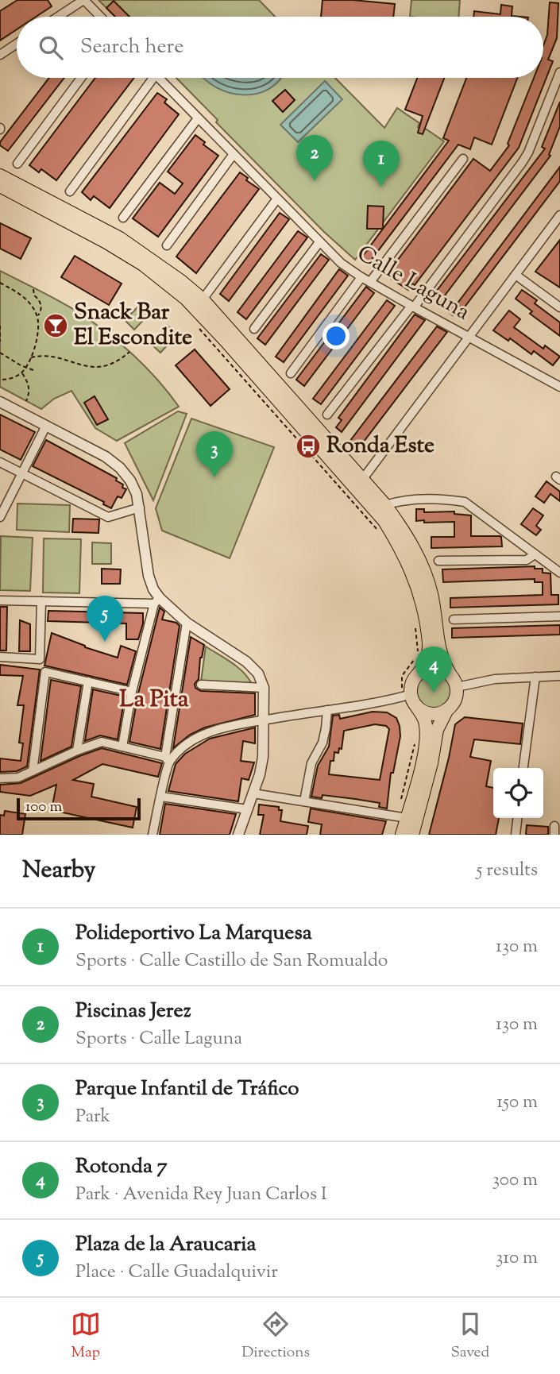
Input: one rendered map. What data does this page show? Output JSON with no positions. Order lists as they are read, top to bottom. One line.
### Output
{"streets":{"street":["Calle Laguna"]},"districts":["La Pita"],"places":{"bar":["Snack Bar El Escondite"],"bus stop":["Ronda Este"]},"scale_bar":"100 m","page":{"search":"Search here","pins":["2","1","3","5","4"],"scale":"100 m","heading":["Nearby","5 results"],"list":[{"mark":"1","name":"Polideportivo La Marquesa","note":"Sports · Calle Castillo de San Romualdo","value":"130 m"},{"mark":"2","name":"Piscinas Jerez","note":"Sports · Calle Laguna","value":"130 m"},{"mark":"3","name":"Parque Infantil de Tráfico","note":"Park","value":"150 m"},{"mark":"4","name":"Rotonda 7","note":"Park · Avenida Rey Juan Carlos I","value":"300 m"},{"mark":"5","name":"Plaza de la Araucaria","note":"Place · Calle Guadalquivir","value":"310 m"}],"nav":["Map","Directions","Saved"]}}
